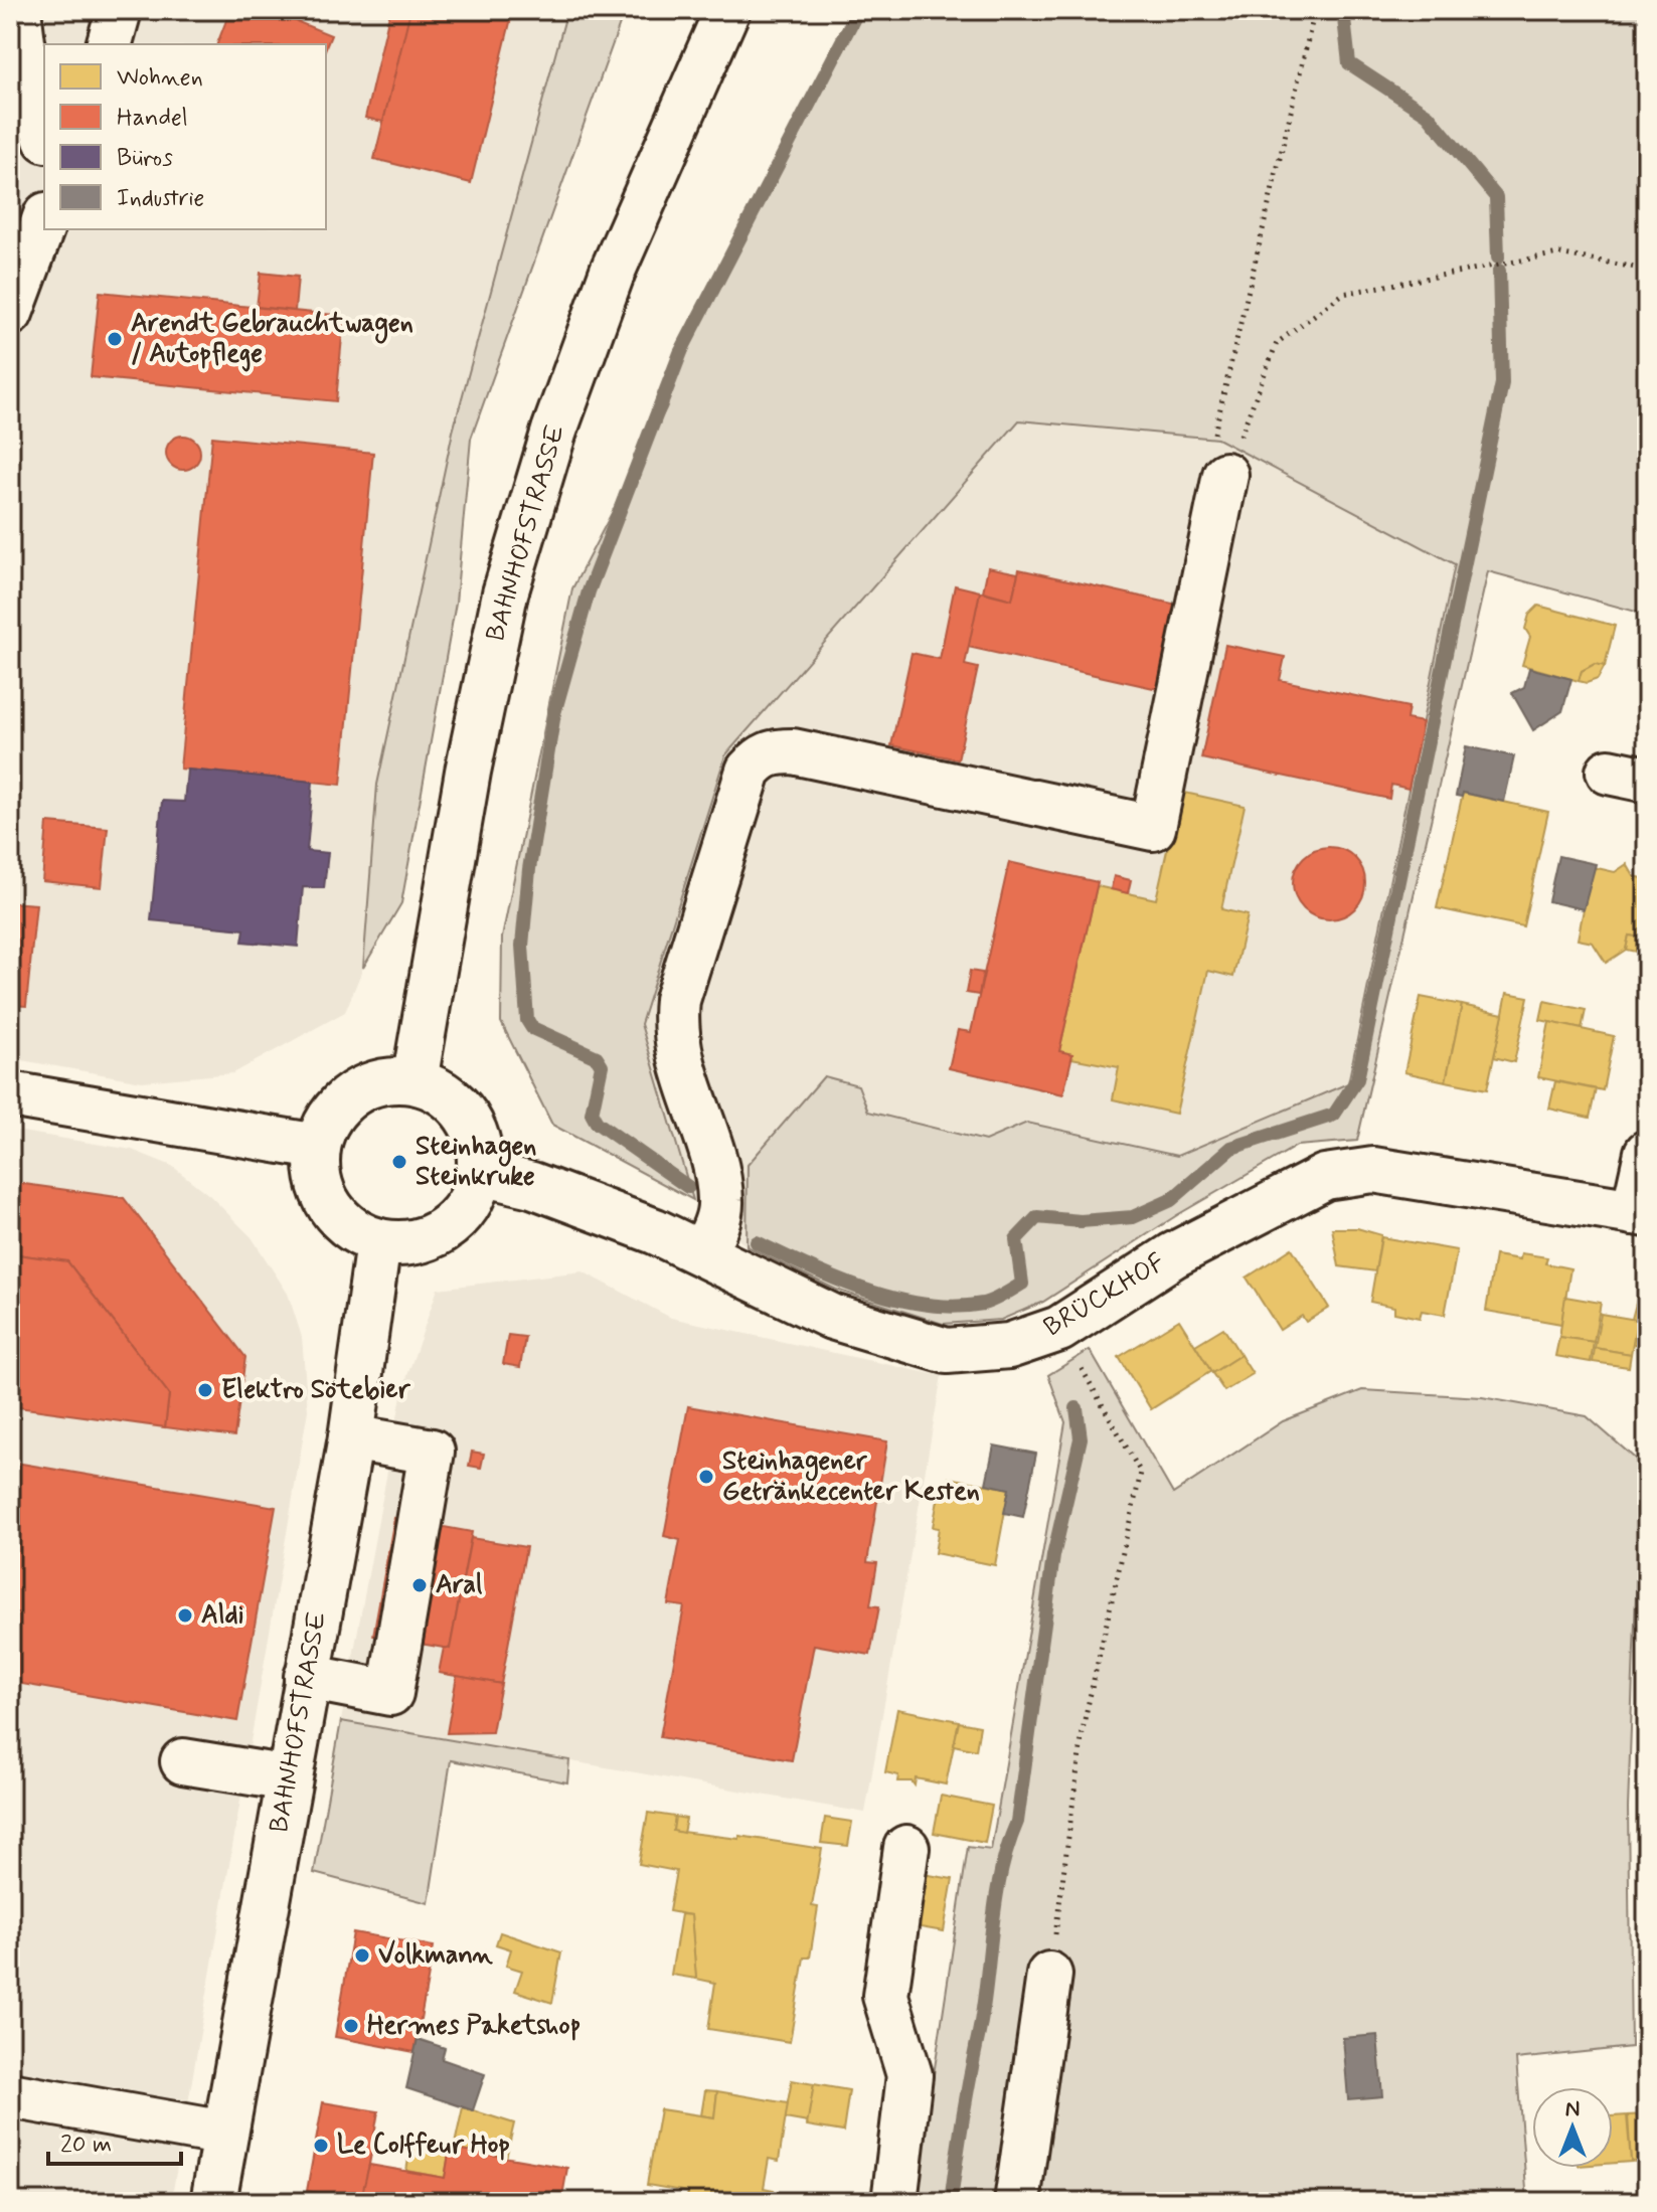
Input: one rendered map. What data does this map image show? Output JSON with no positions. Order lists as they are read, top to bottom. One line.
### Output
{"streets":{"street":["BAHNHOFSTRASSE","BRÜCKHOF"]},"crossings":[["BAHNHOFSTRASSE","BRÜCKHOF"]],"places":["Arendt Gebrauchtwagen / Autopflege","Steinhagen Steinkruke","Elektro Sötebier","Steinhagener Getränkecenter Kesten","Aral","Aldi","Volkmann","Hermes Paketshop","Le Colffeur Hop"],"legend":["Wohnen","Handel","Büros","Industrie"],"scale_bar":"20 m","north":"top"}
